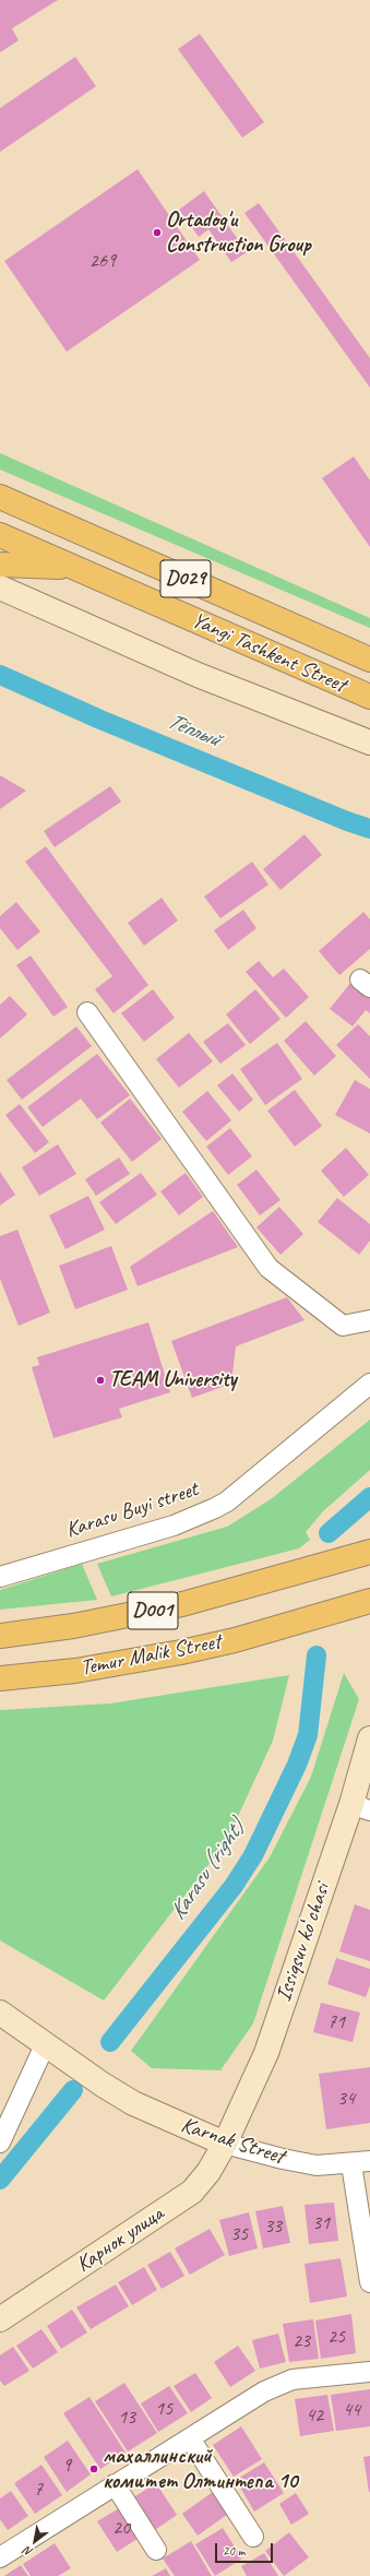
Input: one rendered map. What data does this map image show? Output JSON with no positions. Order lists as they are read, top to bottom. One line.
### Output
{"streets":{"highway":["D029","Yangi Tashkent Street","D001","Temur Malik Street"],"street":["Karasu Buyi street","Issiqsuv koʻchasi","Karnak Street","Карнок улица"]},"crossings":[["Issiqsuv koʻchasi","Karnak Street"],["Issiqsuv koʻchasi","Карнок улица"],["Karnak Street","Карнок улица"]],"water":["Тёплый","Karasu (right)"],"places":["Ortadog'u Construction Group","TEAM University","махаллинский комитет Олтинтепа 10"],"house_numbers":["269","71","34","31","33","35","25","23","15","44","42","13","9","7","20"],"scale_bar":"20 m","north":"bottom left"}
